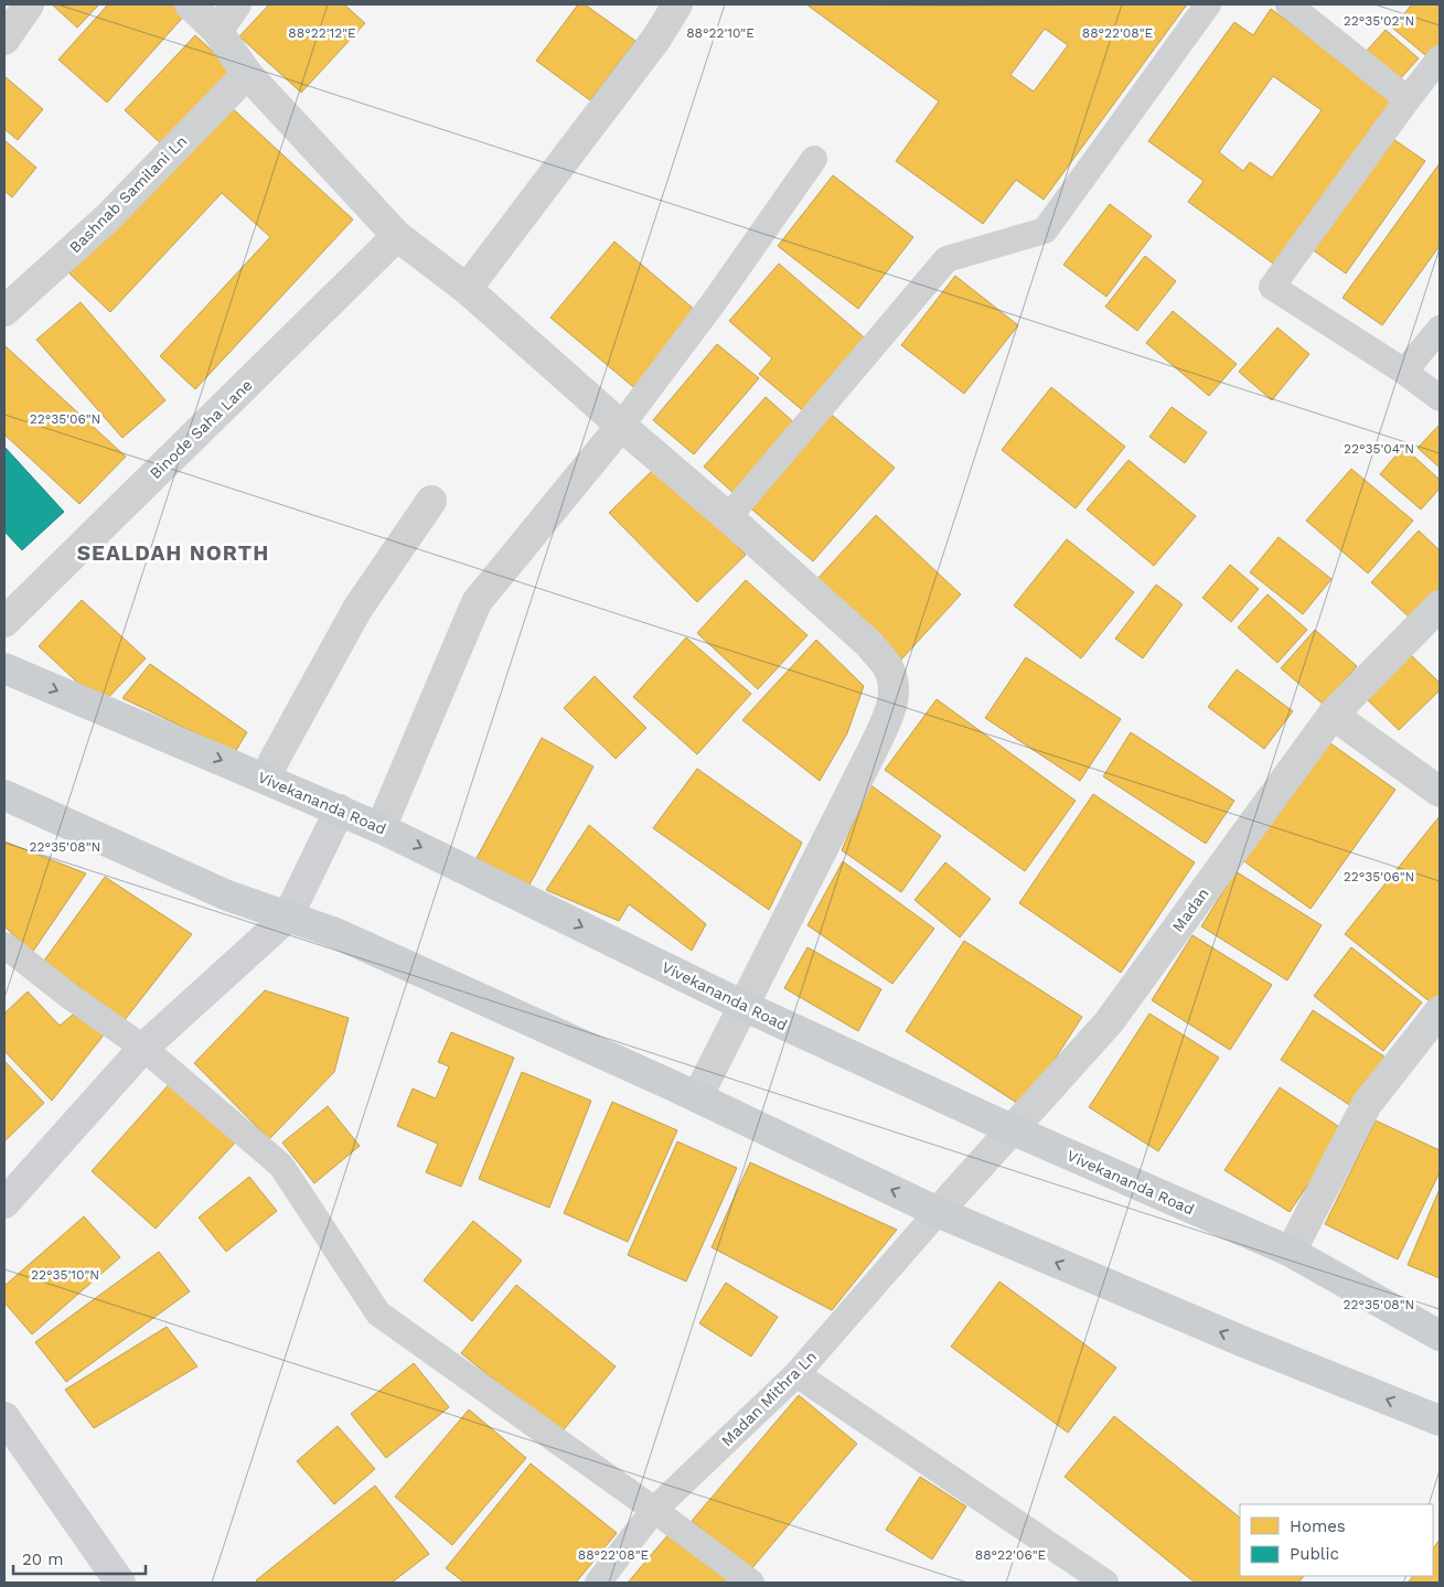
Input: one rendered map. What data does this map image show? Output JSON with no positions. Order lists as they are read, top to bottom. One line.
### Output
{"streets":{"main road":["Vivekananda Road"],"street":["Bashnab Samilani Ln","Binode Saha Lane","Madan"],"lane":["Madan Mithra Ln"]},"crossings":[["Vivekananda Road","Madan"],["Madan","Madan Mithra Ln"]],"districts":["SEALDAH NORTH"],"legend":["Homes","Public"],"scale_bar":"20 m","coordinates":["22°35'02\"N","88°22'12\"E","88°22'10\"E","88°22'08\"E","22°35'06\"N","22°35'04\"N","22°35'08\"N","22°35'10\"N","88°22'06\"E"]}
